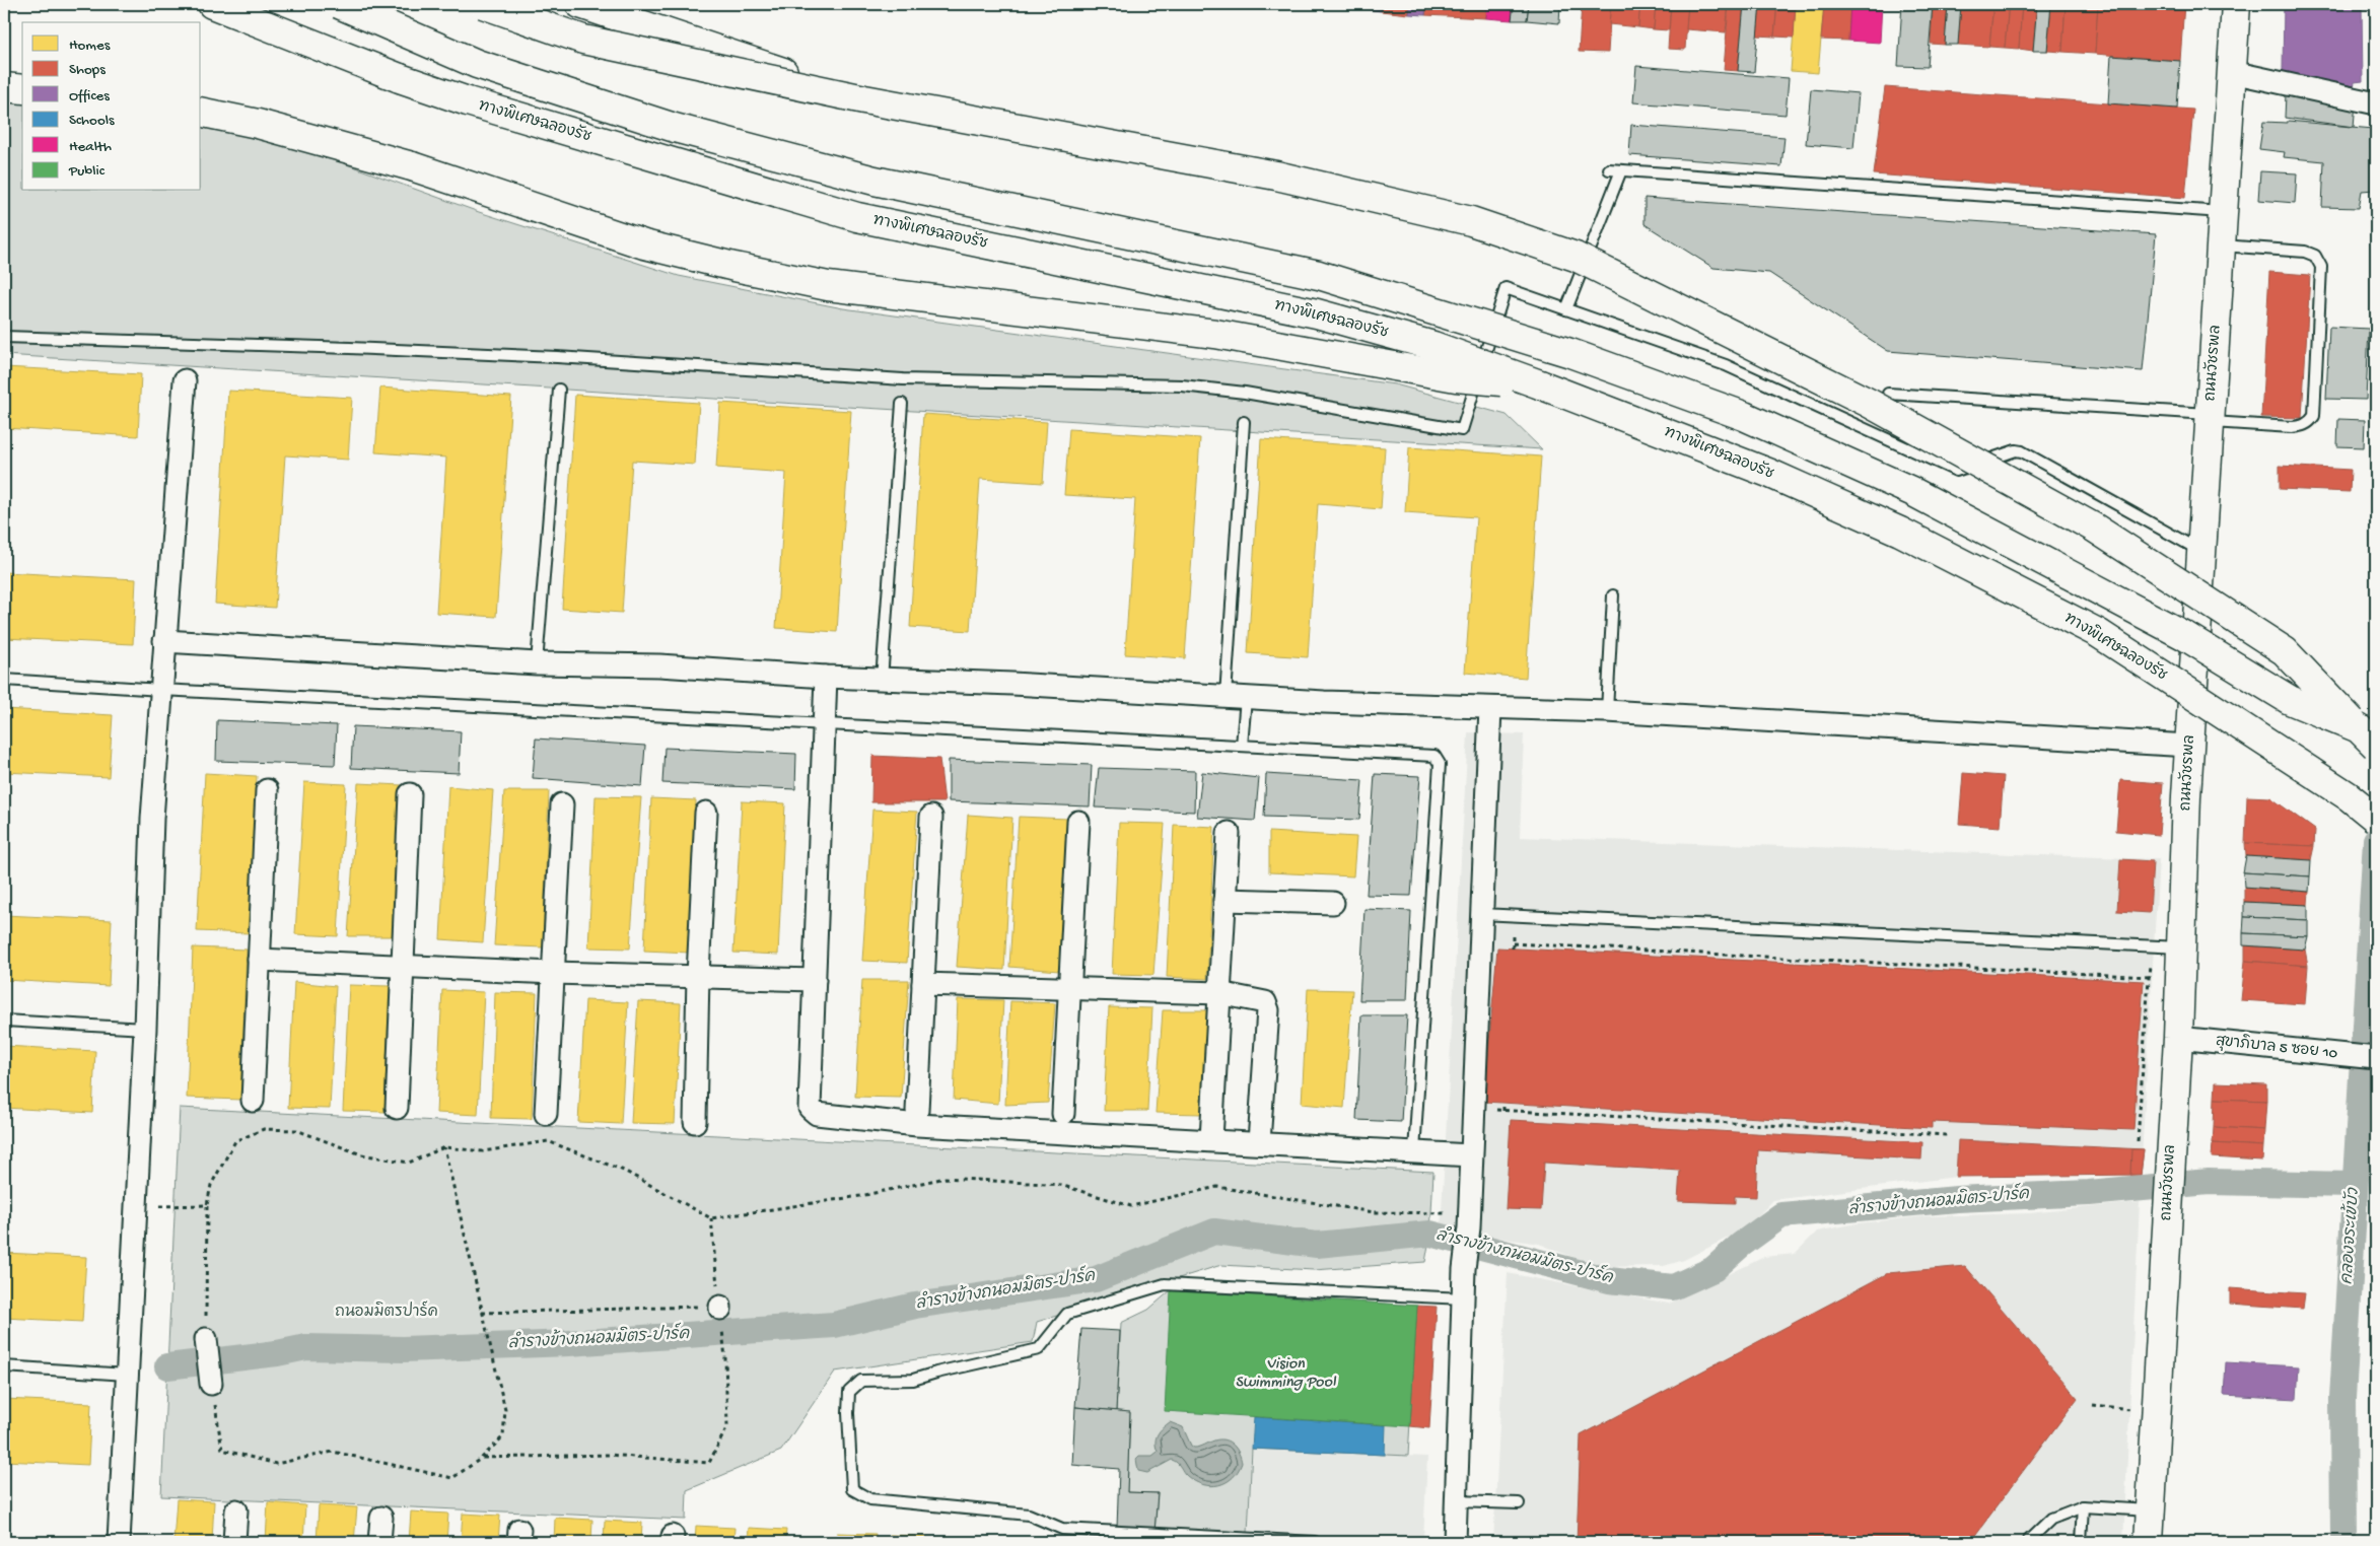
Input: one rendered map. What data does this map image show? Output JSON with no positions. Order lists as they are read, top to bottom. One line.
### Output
{"streets":{"main road":["ทางพิเศษฉลองรัช","ถนนวัชรพล"],"street":["สุขาภิบาล 5 ซอย 10"]},"crossings":[["ถนนวัชรพล","สุขาภิบาล 5 ซอย 10"]],"water":["ลำรางข้างถนอมมิตร-ปาร์ค","คลองจระเข้บัว","Vision Swimming Pool"],"parks":["ถนอมมิตรปาร์ค"],"legend":["Homes","Shops","Offices","Schools","Health","Public"]}
